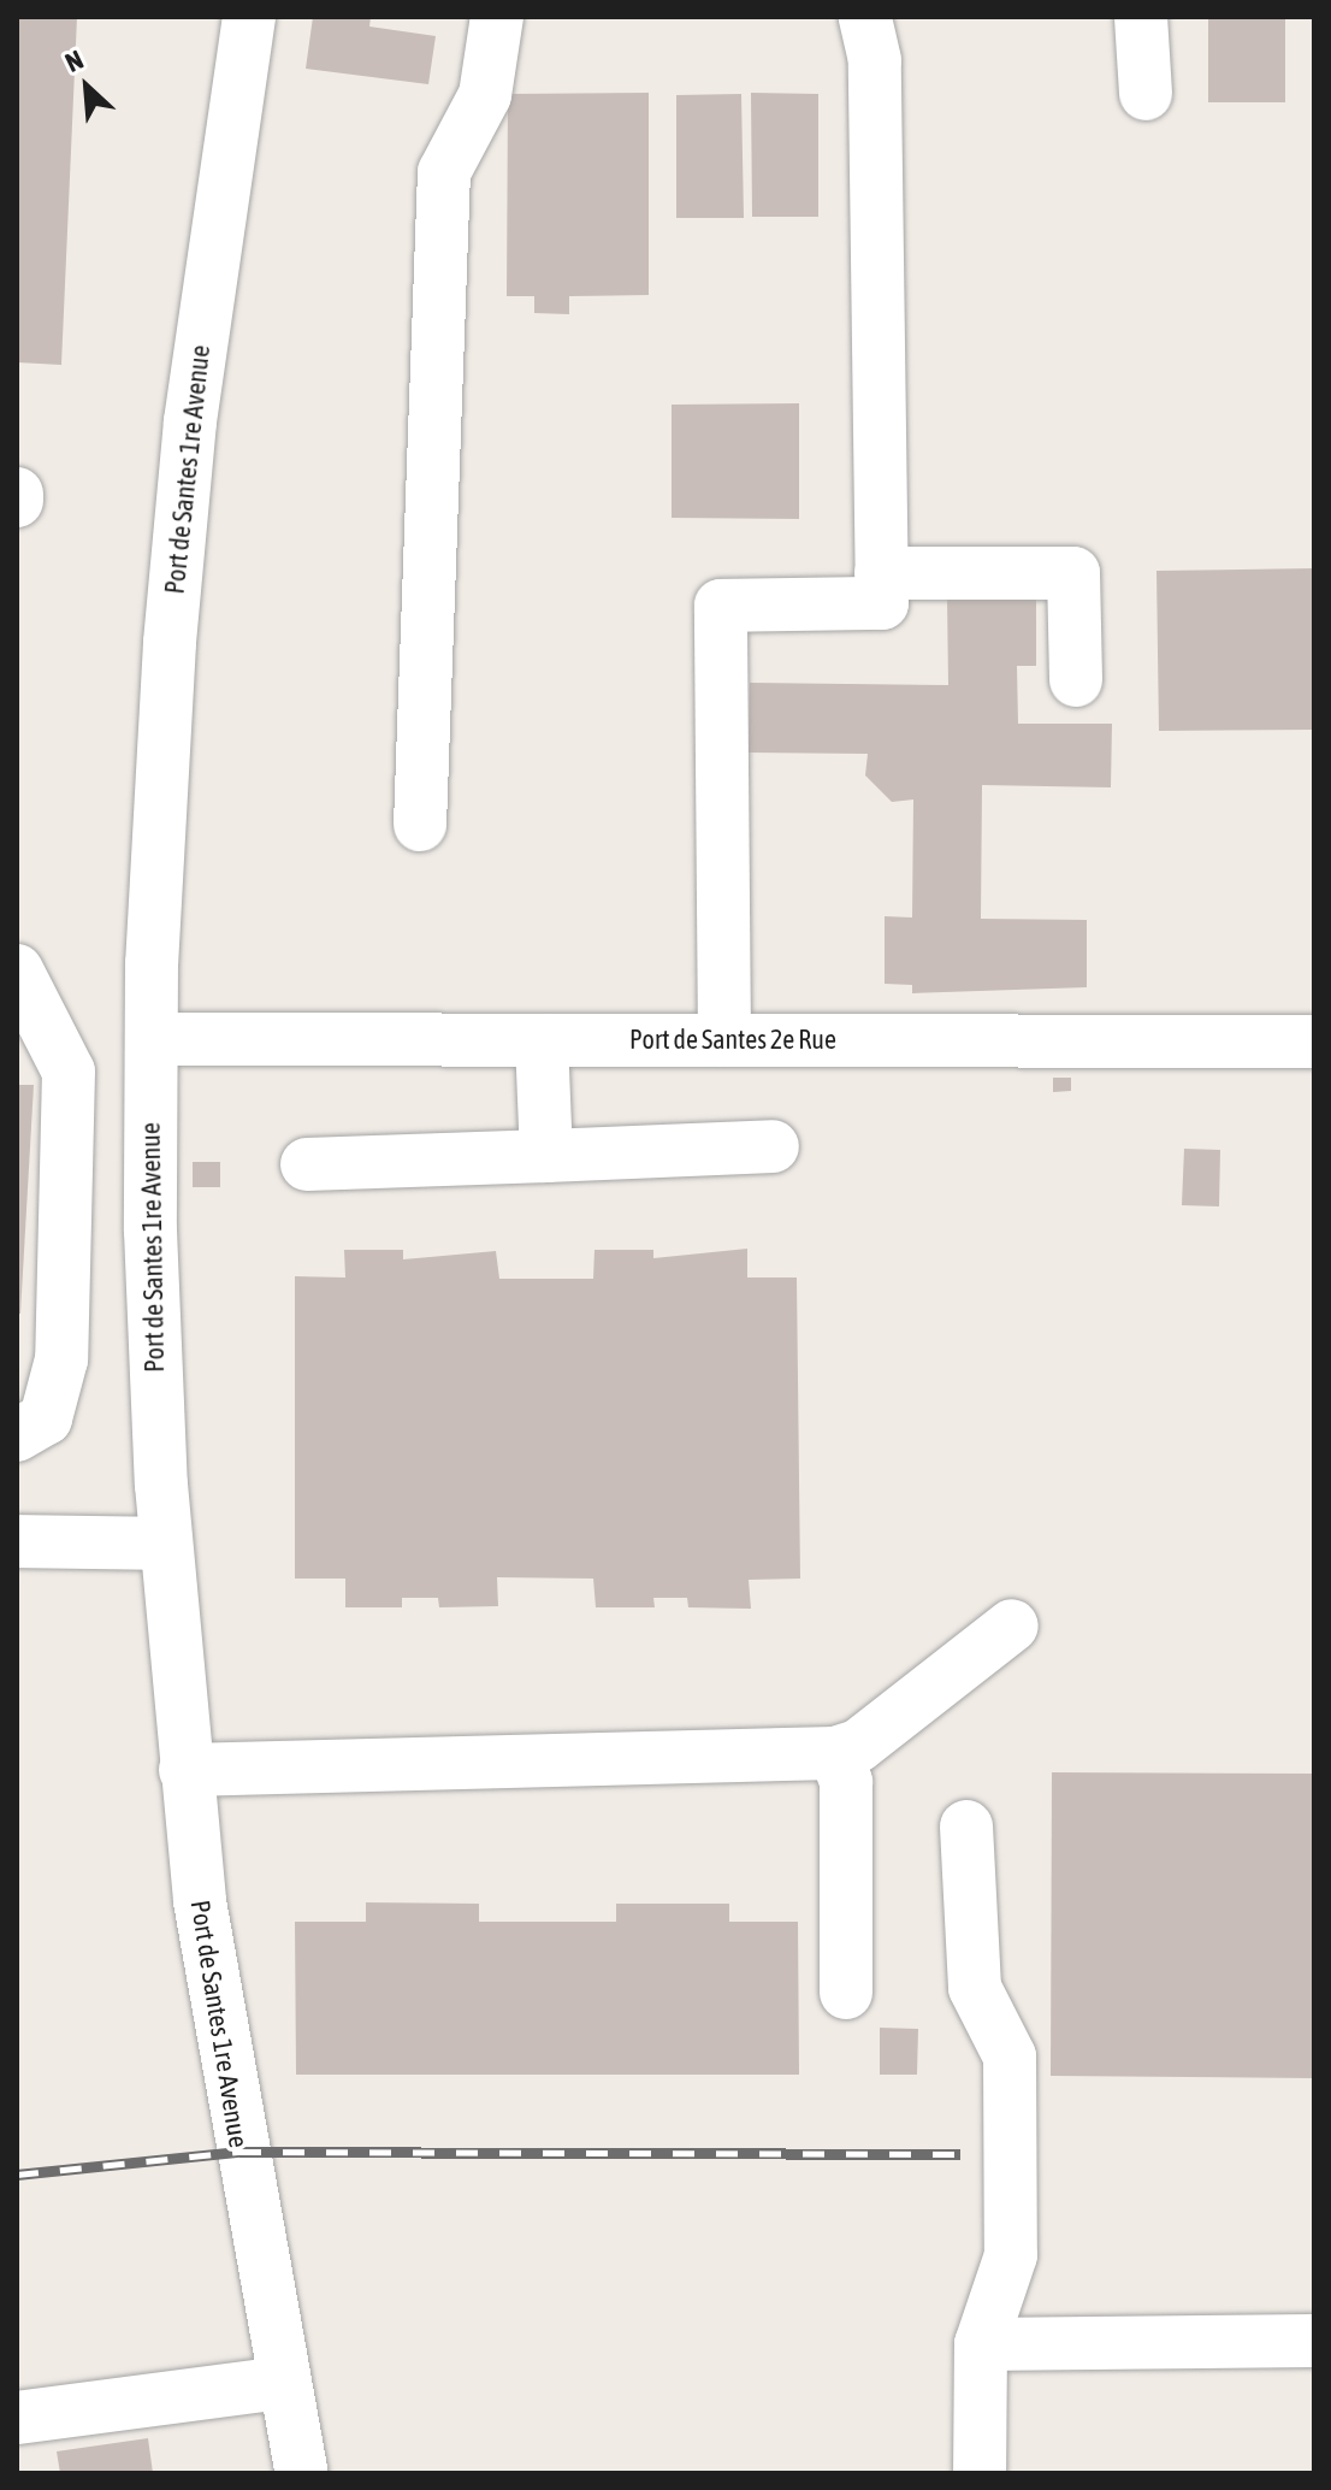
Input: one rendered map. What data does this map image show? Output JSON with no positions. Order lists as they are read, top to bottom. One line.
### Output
{"streets":{"street":["Port de Santes 1re Avenue","Port de Santes 2e Rue"]},"crossings":[["Port de Santes 1re Avenue","Port de Santes 2e Rue"]],"north":"top left"}
